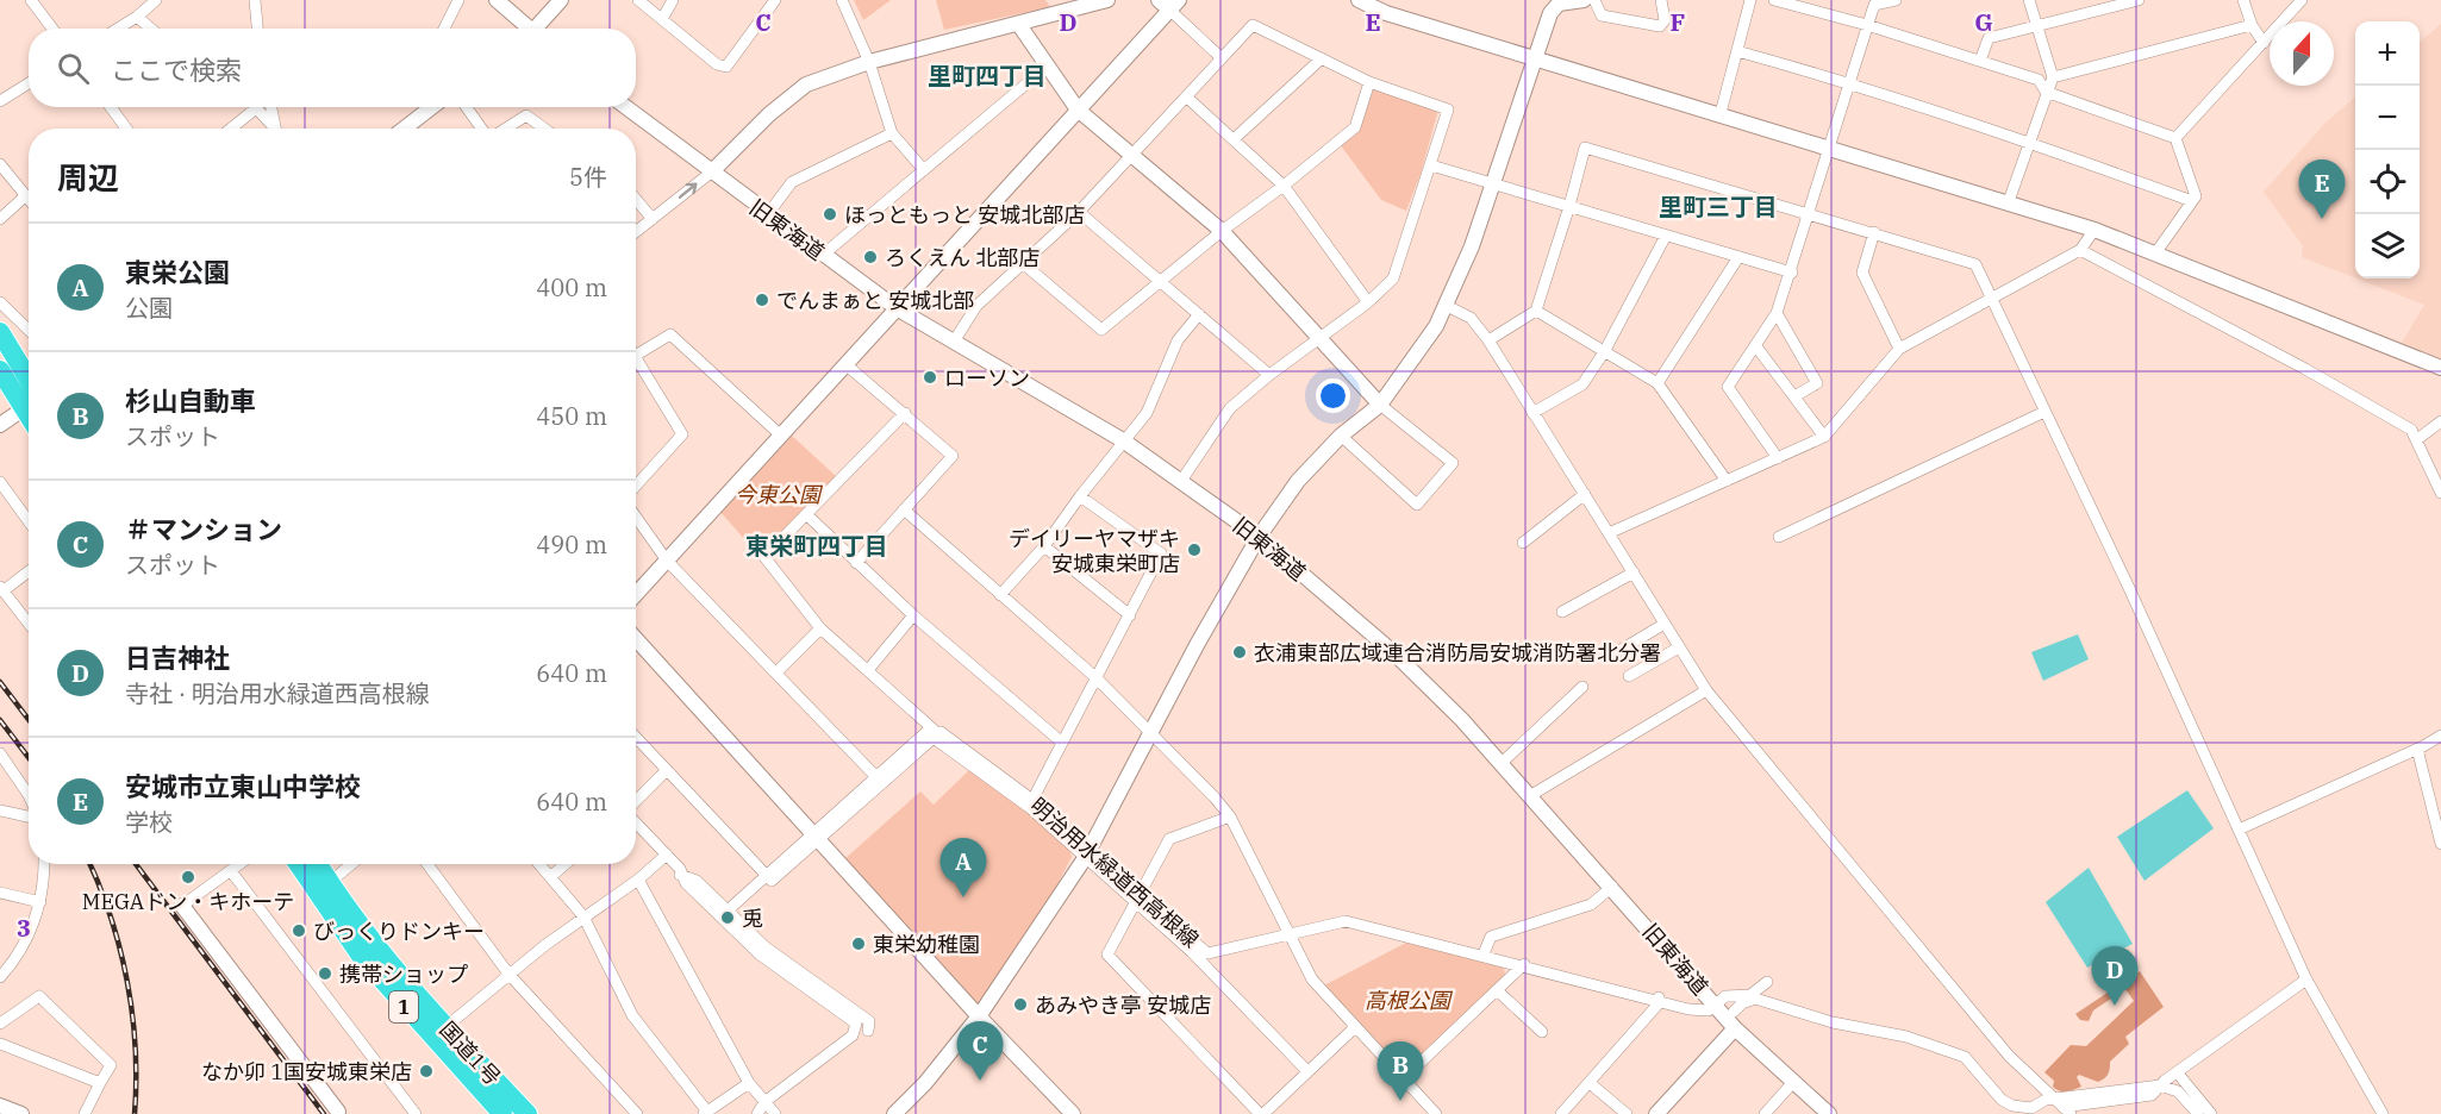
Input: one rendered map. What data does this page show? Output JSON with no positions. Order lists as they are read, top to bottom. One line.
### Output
{"streets":{"highway":["1","国道1号"],"street":["旧東海道","明治用水緑道西高根線"]},"districts":["里町四丁目","里町三丁目","東栄町四丁目"],"parks":["今東公園","高根公園"],"places":["ほっともっと 安城北部店","ろくえん 北部店","でんまぁと 安城北部","ローソン","デイリーヤマザキ 安城東栄町店","衣浦東部広域連合消防局安城消防署北分署","MEGAドン・キホーテ","兎","びっくりドンキー","東栄幼稚園","携帯ショップ","あみやき亭 安城店","なか卯 1国安城東栄店"],"north":"top","page":{"map_buttons":["+","−"],"search":"ここで検索","heading":["周辺","5件"],"pins":["E","A","D","C","B"],"list":[{"mark":"A","name":"東栄公園","note":"公園","value":"400 m"},{"mark":"B","name":"杉山自動車","note":"スポット","value":"450 m"},{"mark":"C","name":"＃マンション","note":"スポット","value":"490 m"},{"mark":"D","name":"日吉神社","note":"寺社 · 明治用水緑道西高根線","value":"640 m"},{"mark":"E","name":"安城市立東山中学校","note":"学校","value":"640 m"}]},"grid":{"columns":["C","D","E","F","G"],"rows":["3"]}}
